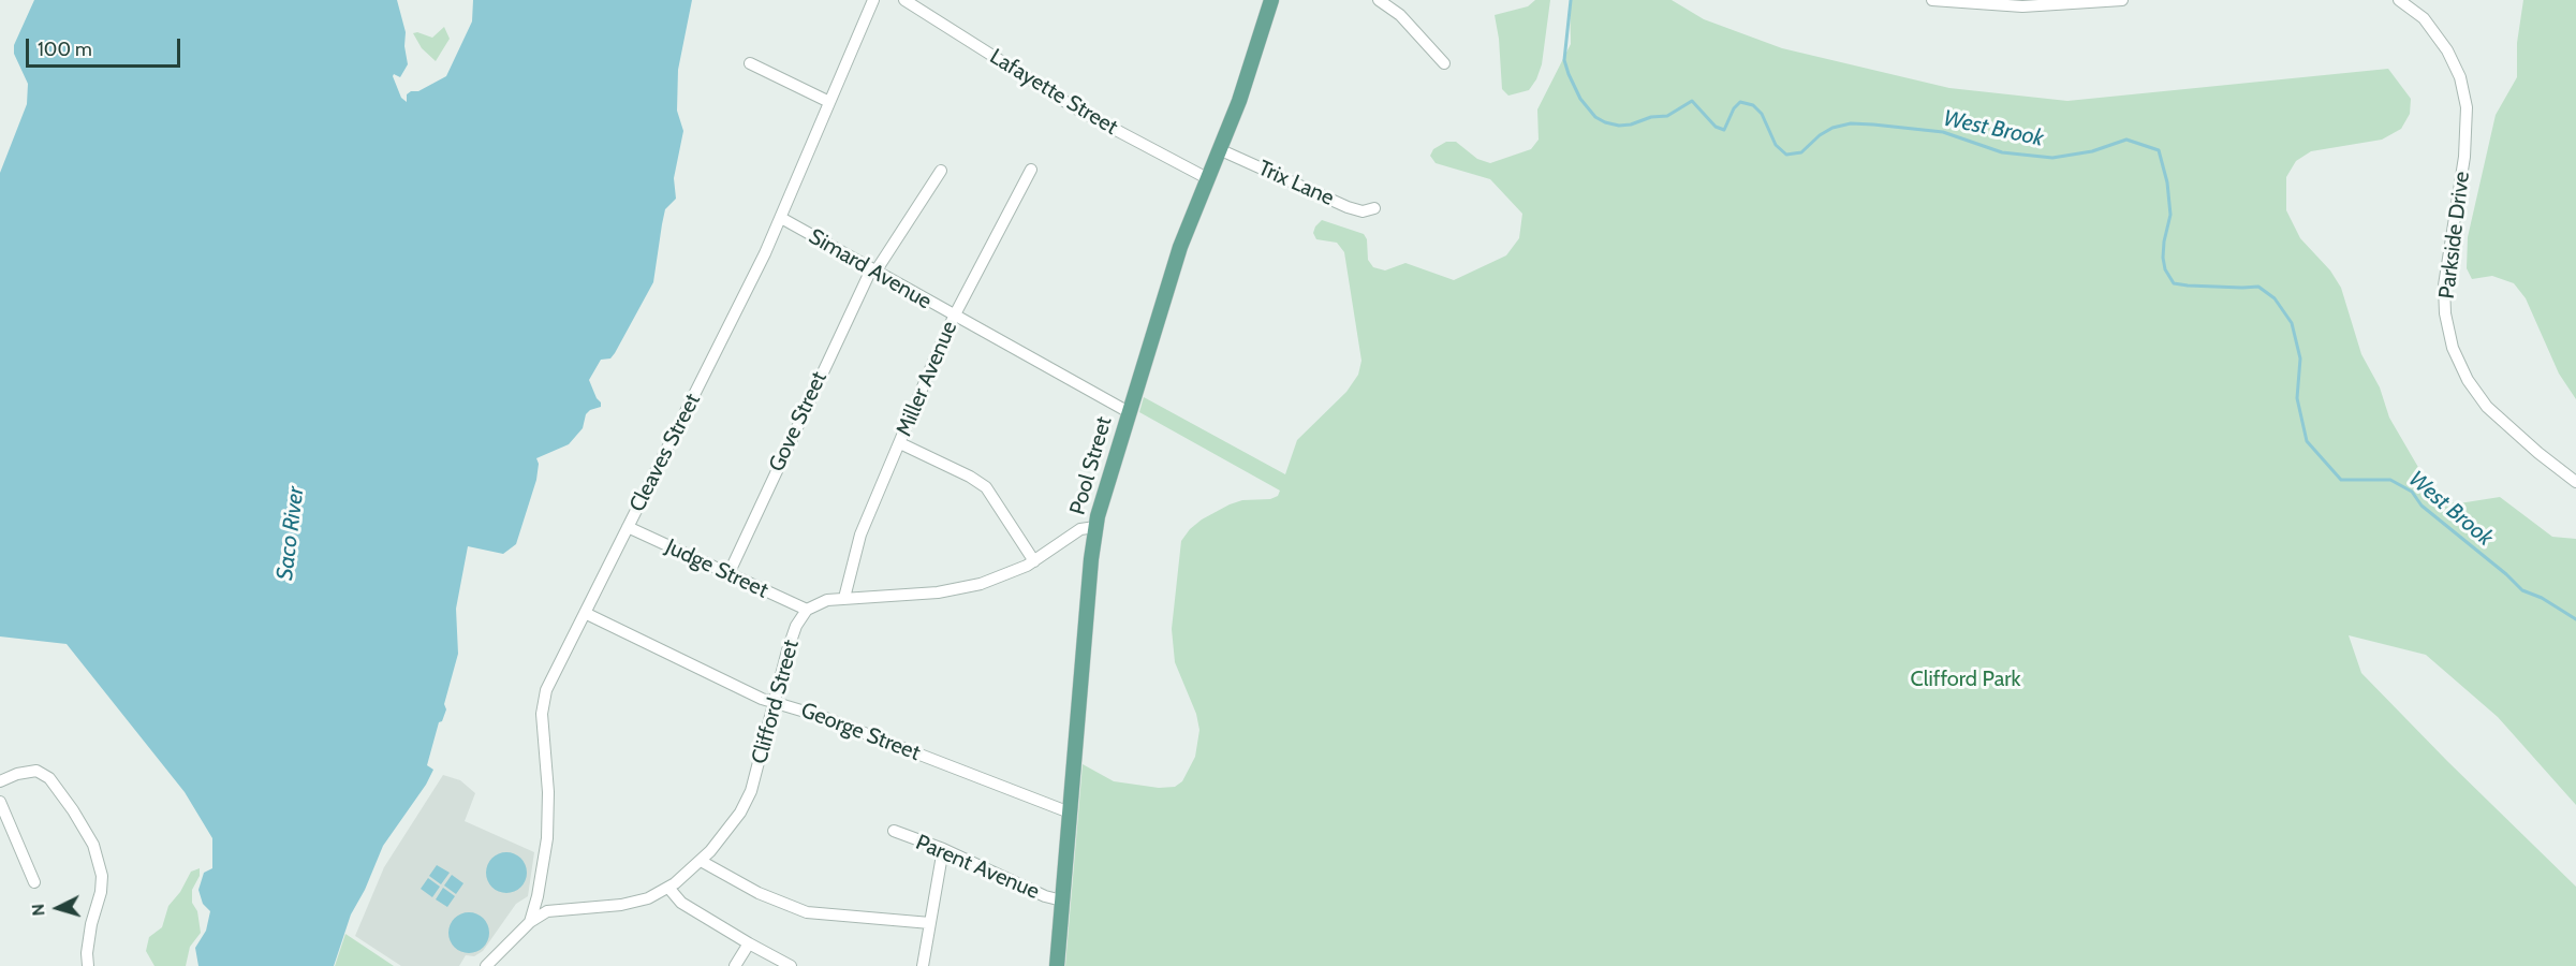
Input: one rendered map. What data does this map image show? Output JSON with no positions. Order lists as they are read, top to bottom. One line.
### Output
{"streets":{"main road":["Pool Street"],"street":["Lafayette Street","Trix Lane","Parkside Drive","Simard Avenue","Miller Avenue","Gove Street","Cleaves Street","Judge Street","Clifford Street","George Street","Parent Avenue"]},"crossings":[["Lafayette Street","Pool Street"],["Trix Lane","Pool Street"],["Simard Avenue","Miller Avenue"],["Simard Avenue","Gove Street"],["Simard Avenue","Cleaves Street"],["Simard Avenue","Pool Street"],["Gove Street","Judge Street"],["Cleaves Street","Judge Street"],["Cleaves Street","Clifford Street"],["Cleaves Street","George Street"],["Pool Street","George Street"],["Pool Street","Parent Avenue"],["Judge Street","Clifford Street"],["Clifford Street","George Street"]],"water":["West Brook","Saco River"],"parks":["Clifford Park"],"scale_bar":"100 m","north":"left"}
